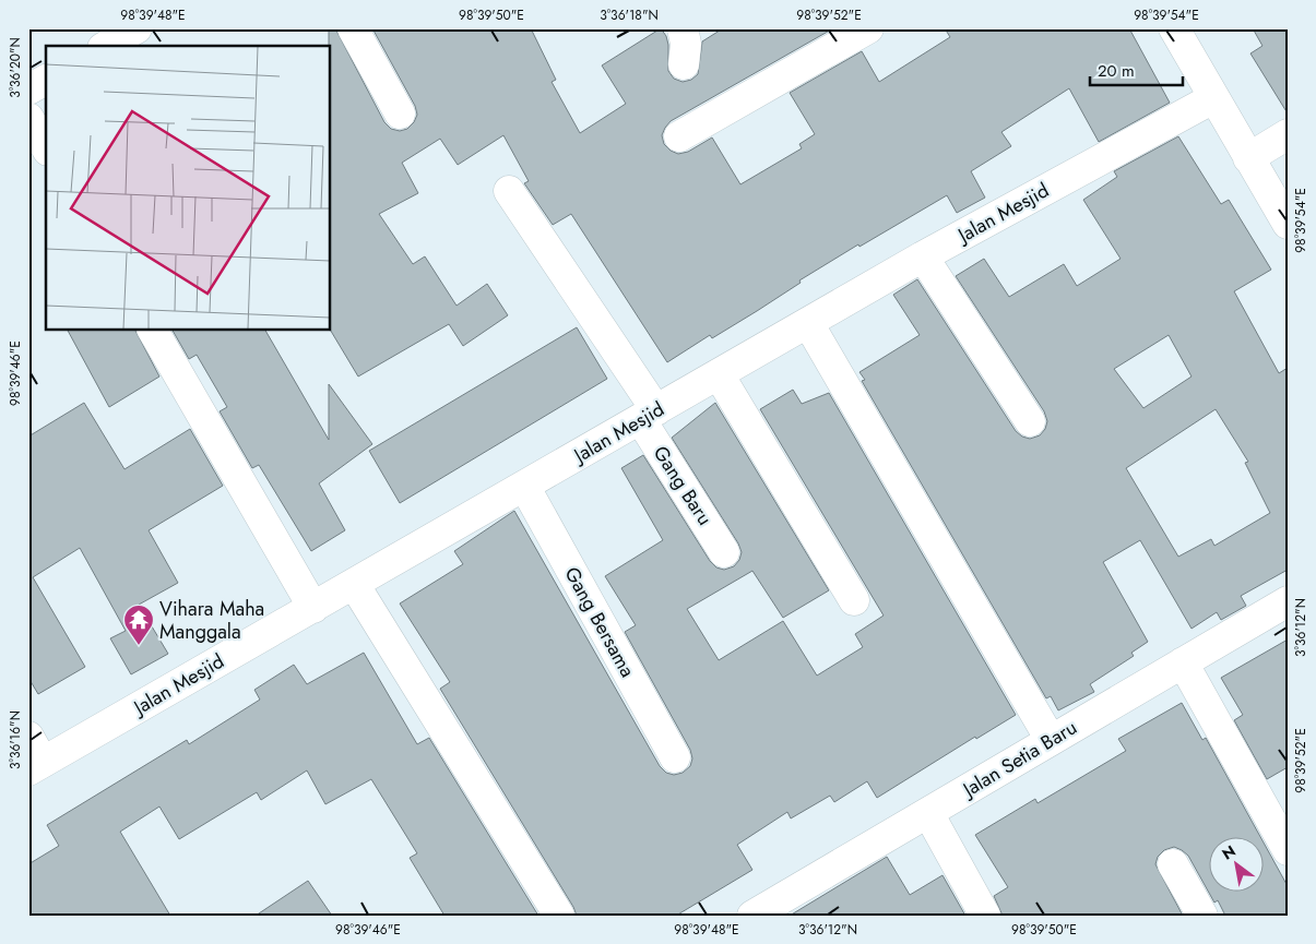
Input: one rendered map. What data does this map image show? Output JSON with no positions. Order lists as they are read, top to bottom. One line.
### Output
{"streets":{"street":["Jalan Mesjid","Gang Baru","Gang Bersama","Jalan Setia Baru"]},"crossings":[["Jalan Mesjid","Gang Baru"],["Jalan Mesjid","Gang Bersama"]],"places":{"temple":["Vihara Maha Manggala"]},"scale_bar":"20 m","north":"top left","coordinates":["98°39'48\"E","98°39'50\"E","3°36'18\"N","98°39'52\"E","98°39'54\"E","3°36'20\"N","98°39'46\"E","3°36'12\"N","3°36'16\"N"]}
